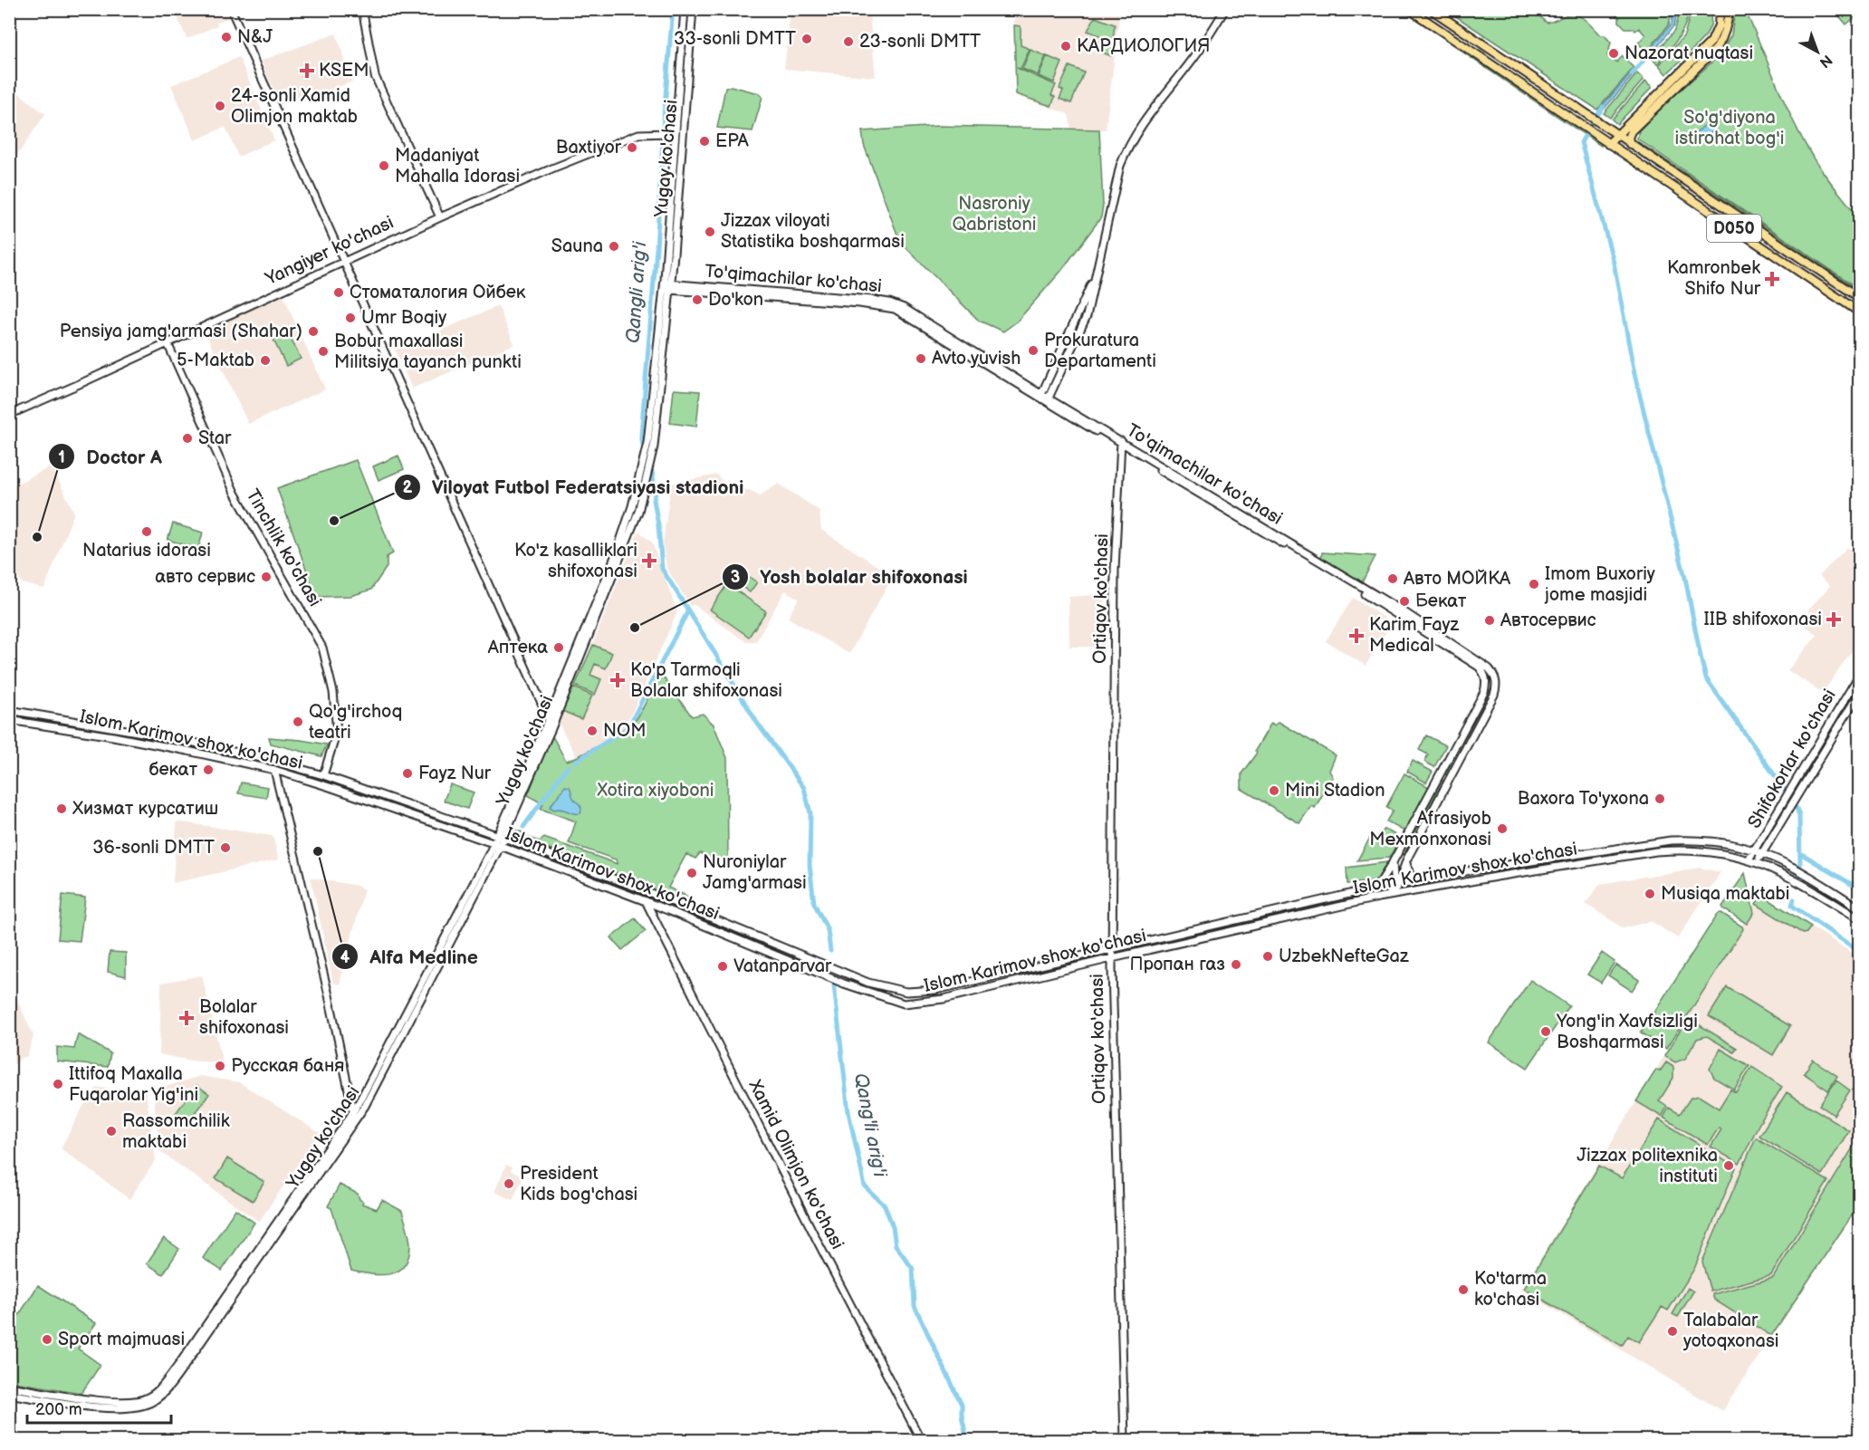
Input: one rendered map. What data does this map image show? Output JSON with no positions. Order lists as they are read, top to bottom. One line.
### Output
{"streets":{"main road":["Yugay ko'chasi","D050","Yangiyer ko'chasi","To'qimachilar ko'chasi","Tinchlik ko'chasi","Ortiqov ko'chasi","Islom Karimov shox ko'chasi","Shifokorlar ko'chasi","Xamid Olimjon ko'chasi"]},"crossings":[["Yugay ko'chasi","Yangiyer ko'chasi"],["Yugay ko'chasi","To'qimachilar ko'chasi"],["Yugay ko'chasi","Islom Karimov shox ko'chasi"],["Yangiyer ko'chasi","Tinchlik ko'chasi"],["To'qimachilar ko'chasi","Ortiqov ko'chasi"],["To'qimachilar ko'chasi","Islom Karimov shox ko'chasi"],["Tinchlik ko'chasi","Islom Karimov shox ko'chasi"],["Ortiqov ko'chasi","Islom Karimov shox ko'chasi"],["Islom Karimov shox ko'chasi","Shifokorlar ko'chasi"],["Islom Karimov shox ko'chasi","Xamid Olimjon ko'chasi"]],"water":["Qangli arig'i","Qang'li arig'i"],"parks":["So'g'diyona istirohat bog'i","Nasroniy Qabristoni","Xotira xiyoboni"],"places":{"other":["N&J","33-sonli DMTT","23-sonli DMTT","КАРДИОЛОГИЯ","Nazorat nuqtasi","24-sonli Xamid Olimjon maktab","EPA","Baxtiyor","Madaniyat Mahalla Idorasi","Jizzax viloyati Statistika boshqarmasi","Sauna","Стоматалогия Ойбек","Do'kon","Umr Boqiy","Pensiya jamg'armasi (Shahar)","Prokuratura Departamenti","Bobur maxallasi Militsiya tayanch punkti","Avto yuvish","5-Maktab","Star","Viloyat Futbol Federatsiyasi stadioni","Natarius idorasi","Doctor A","авто сервис","Авто МОЙКА","Imom Buxoriy jome masjidi","Бекат","Автосервис","Yosh bolalar shifoxonasi","Аптека","Qo'g'irchoq teatri","NOM","бекат","Fayz Nur","Mini Stadion","Baxora To'yxona","Хизмат курсатиш","Afrasiyob Mexmonxonasi","36-sonli DMTT","Alfa Medline","Nuroniylar Jamg'armasi","Musiqa maktabi","UzbekNefteGaz","Пропан газ","Vatanparvar","Yong'in Xavfsizligi Boshqarmasi","Русская баня","Ittifoq Maxalla Fuqarolar Yig'ini","Rassomchilik maktabi","Jizzax politexnika instituti","President Kids bog'chasi","Ko'tarma ko'chasi","Talabalar yotoqxonasi","Sport majmuasi"],"health":["KSEM","Kamronbek Shifo Nur","Ko'z kasalliklari shifoxonasi","IIB shifoxonasi","Karim Fayz Medical","Ko'p Tarmoqli Bolalar shifoxonasi","Bolalar shifoxonasi"]},"scale_bar":"200 m","north":"bottom right"}
